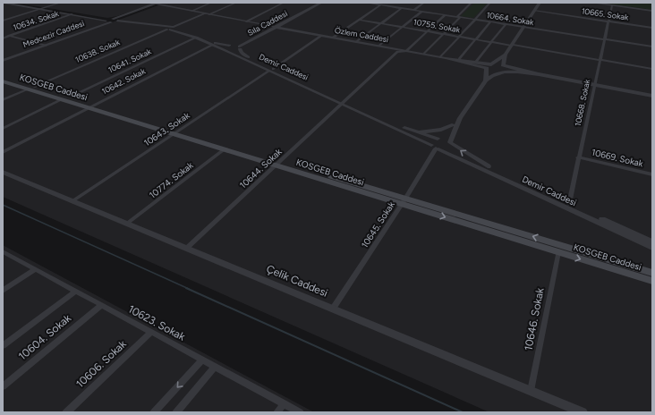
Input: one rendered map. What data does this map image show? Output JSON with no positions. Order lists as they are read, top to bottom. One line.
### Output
{"streets":{"main road":["KOSGEB Caddesi"],"street":["10665. Sokak","10664. Sokak","10634. Sokak","Sıla Caddesi","10755. Sokak","Medcezir Caddesi","Özlem Caddesi","10638. Sokak","10641. Sokak","Demir Caddesi","10642. Sokak","10668. Sokak","10643. Sokak","10669. Sokak","10644. Sokak","10774. Sokak","10645. Sokak","Çelik Caddesi","10646. Sokak","10623. Sokak","10604. Sokak","10606. Sokak"]},"crossings":[["10665. Sokak","10668. Sokak"],["10664. Sokak","10668. Sokak"],["10664. Sokak","10644. Sokak"],["Sıla Caddesi","Özlem Caddesi"],["Sıla Caddesi","Demir Caddesi"],["10755. Sokak","10668. Sokak"],["10755. Sokak","10644. Sokak"],["Medcezir Caddesi","Özlem Caddesi"],["Özlem Caddesi","10638. Sokak"],["Özlem Caddesi","10643. Sokak"],["Özlem Caddesi","10644. Sokak"],["10638. Sokak","Demir Caddesi"],["10638. Sokak","KOSGEB Caddesi"],["10641. Sokak","Demir Caddesi"],["10641. Sokak","KOSGEB Caddesi"],["Demir Caddesi","10642. Sokak"],["Demir Caddesi","10668. Sokak"],["Demir Caddesi","10643. Sokak"],["Demir Caddesi","10644. Sokak"],["Demir Caddesi","10645. Sokak"],["10642. Sokak","KOSGEB Caddesi"],["KOSGEB Caddesi","10643. Sokak"],["KOSGEB Caddesi","10644. Sokak"],["KOSGEB Caddesi","10774. Sokak"],["KOSGEB Caddesi","10645. Sokak"],["KOSGEB Caddesi","10646. Sokak"],["10668. Sokak","10669. Sokak"],["10643. Sokak","Çelik Caddesi"],["10644. Sokak","Çelik Caddesi"],["10774. Sokak","Çelik Caddesi"],["10645. Sokak","Çelik Caddesi"],["Çelik Caddesi","10646. Sokak"],["10623. Sokak","10604. Sokak"],["10623. Sokak","10606. Sokak"]]}
